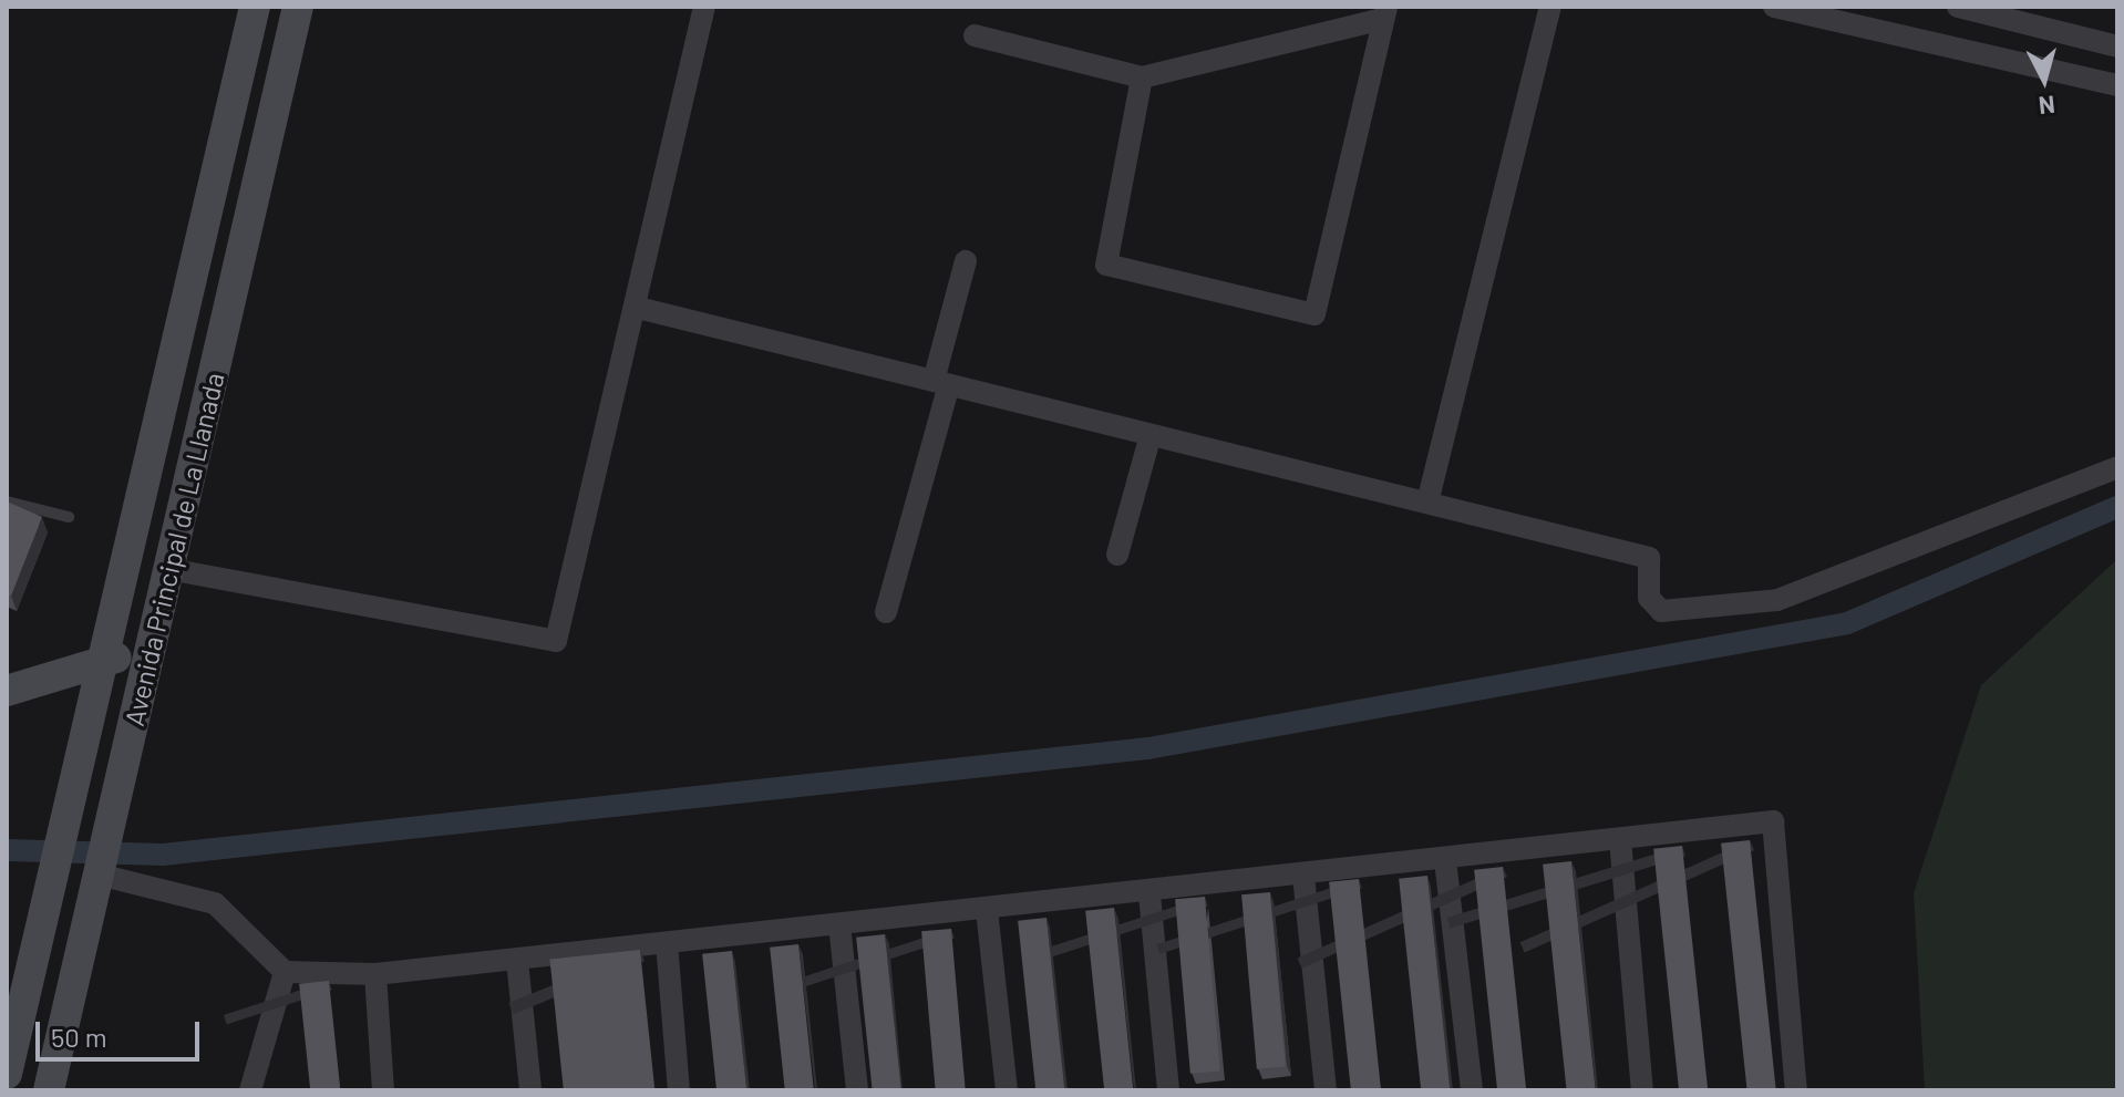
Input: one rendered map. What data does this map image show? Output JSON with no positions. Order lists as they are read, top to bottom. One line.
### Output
{"streets":{"main road":["Avenida Principal de La Llanada"]},"scale_bar":"50 m","north":"bottom"}
